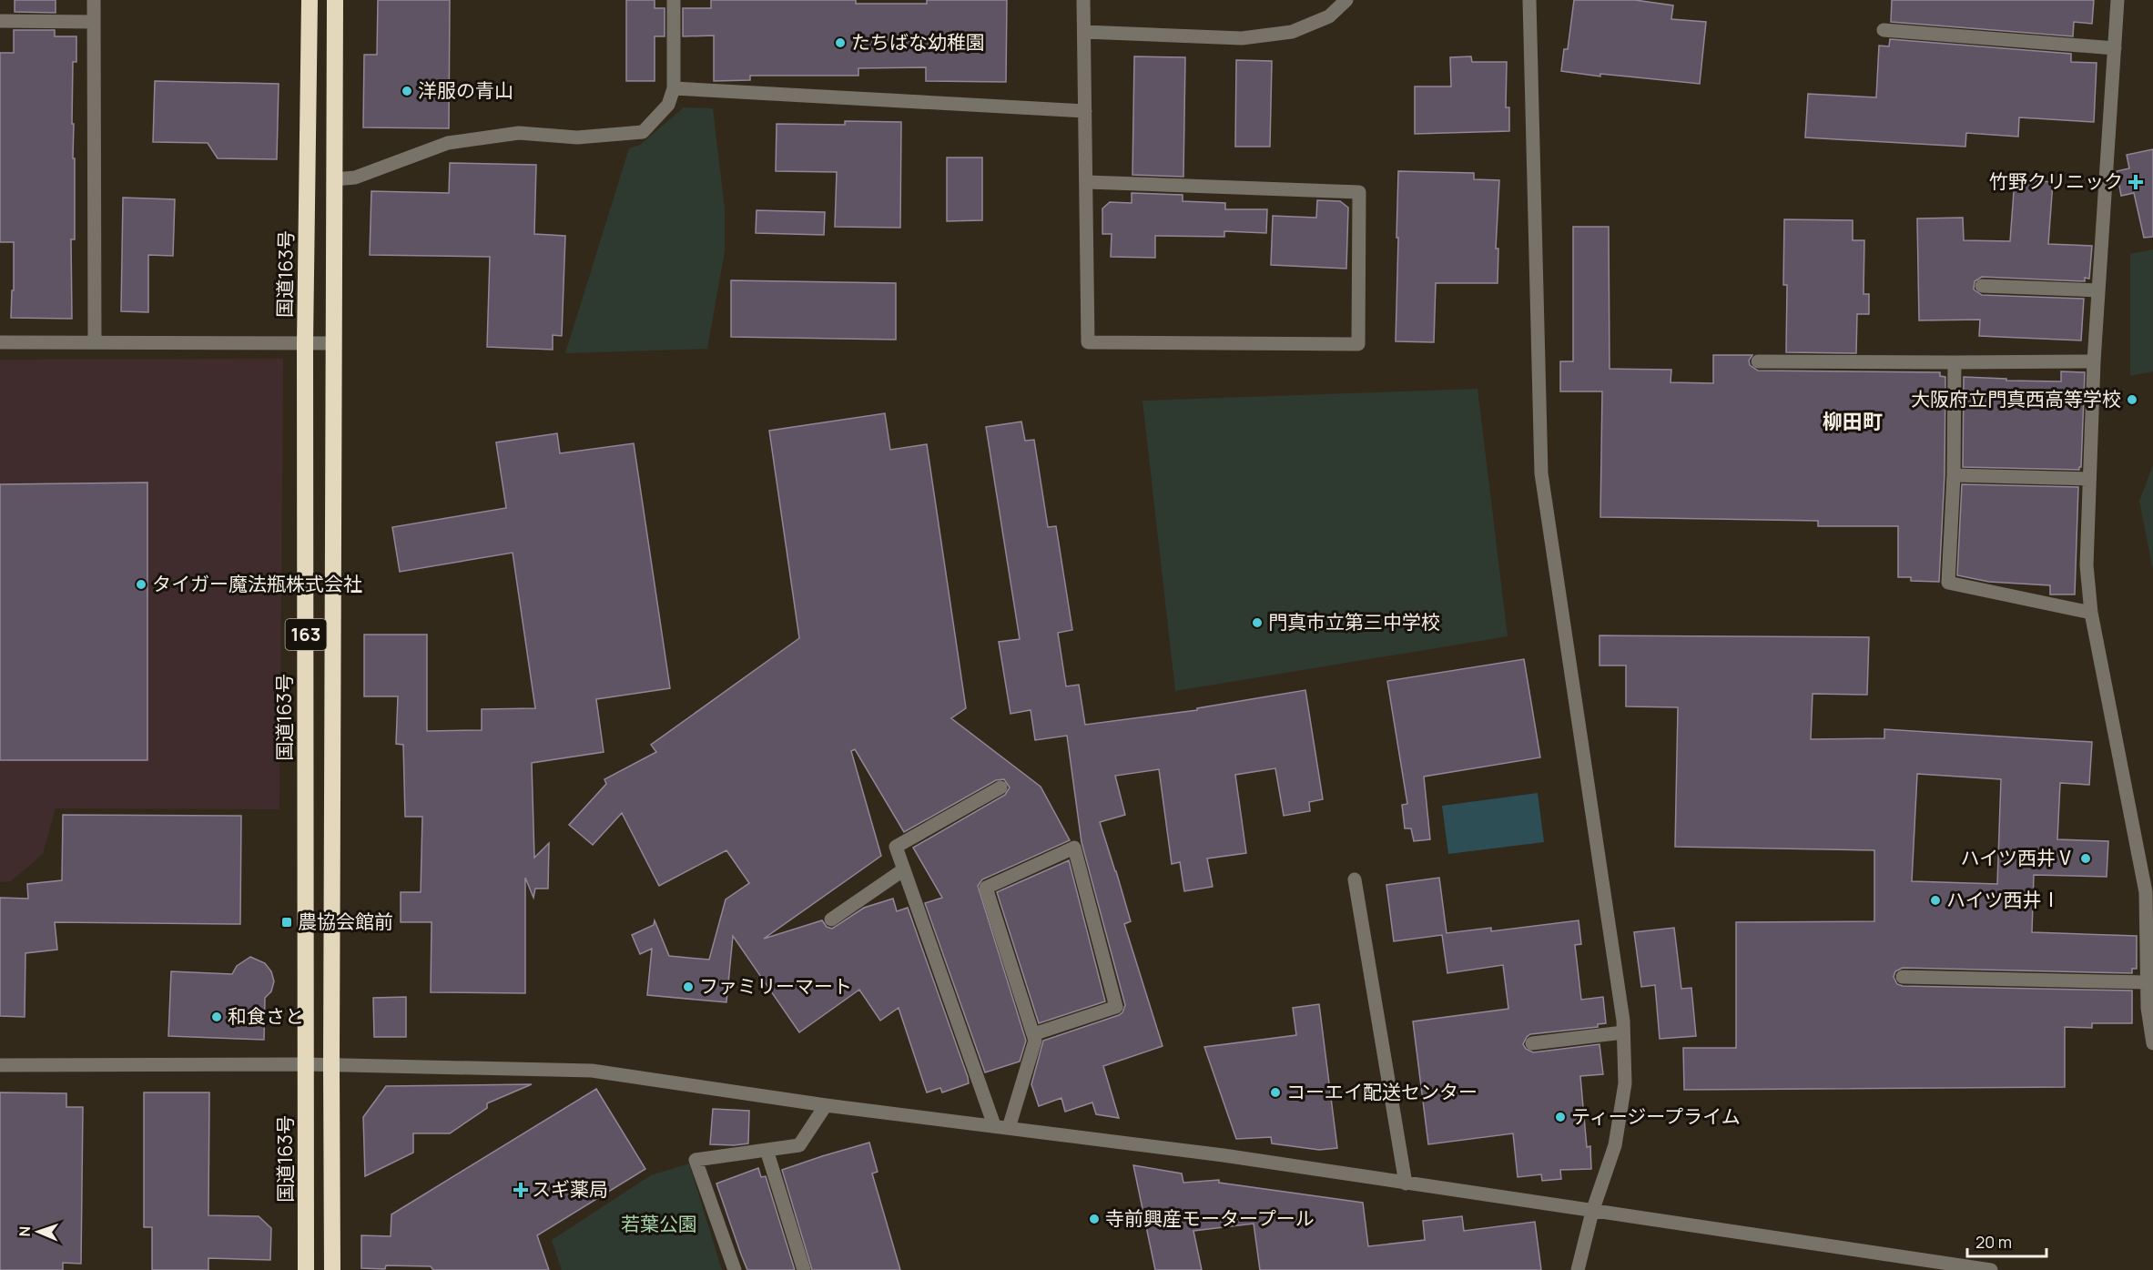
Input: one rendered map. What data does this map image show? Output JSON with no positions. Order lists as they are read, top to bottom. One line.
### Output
{"streets":{"highway":["国道163号","163"]},"districts":["柳田町"],"parks":["若葉公園"],"places":{"other":["たちばな幼稚園","洋服の青山","大阪府立門真西高等学校","タイガー魔法瓶株式会社","門真市立第三中学校","ハイツ西井Ⅴ","ハイツ西井Ⅰ","ファミリーマート","和食さと","コーエイ配送センター","ティージープライム","寺前興産モータープール"],"health":["竹野クリニック","スギ薬局"],"transit":["農協会館前"]},"scale_bar":"20 m","north":"left"}
